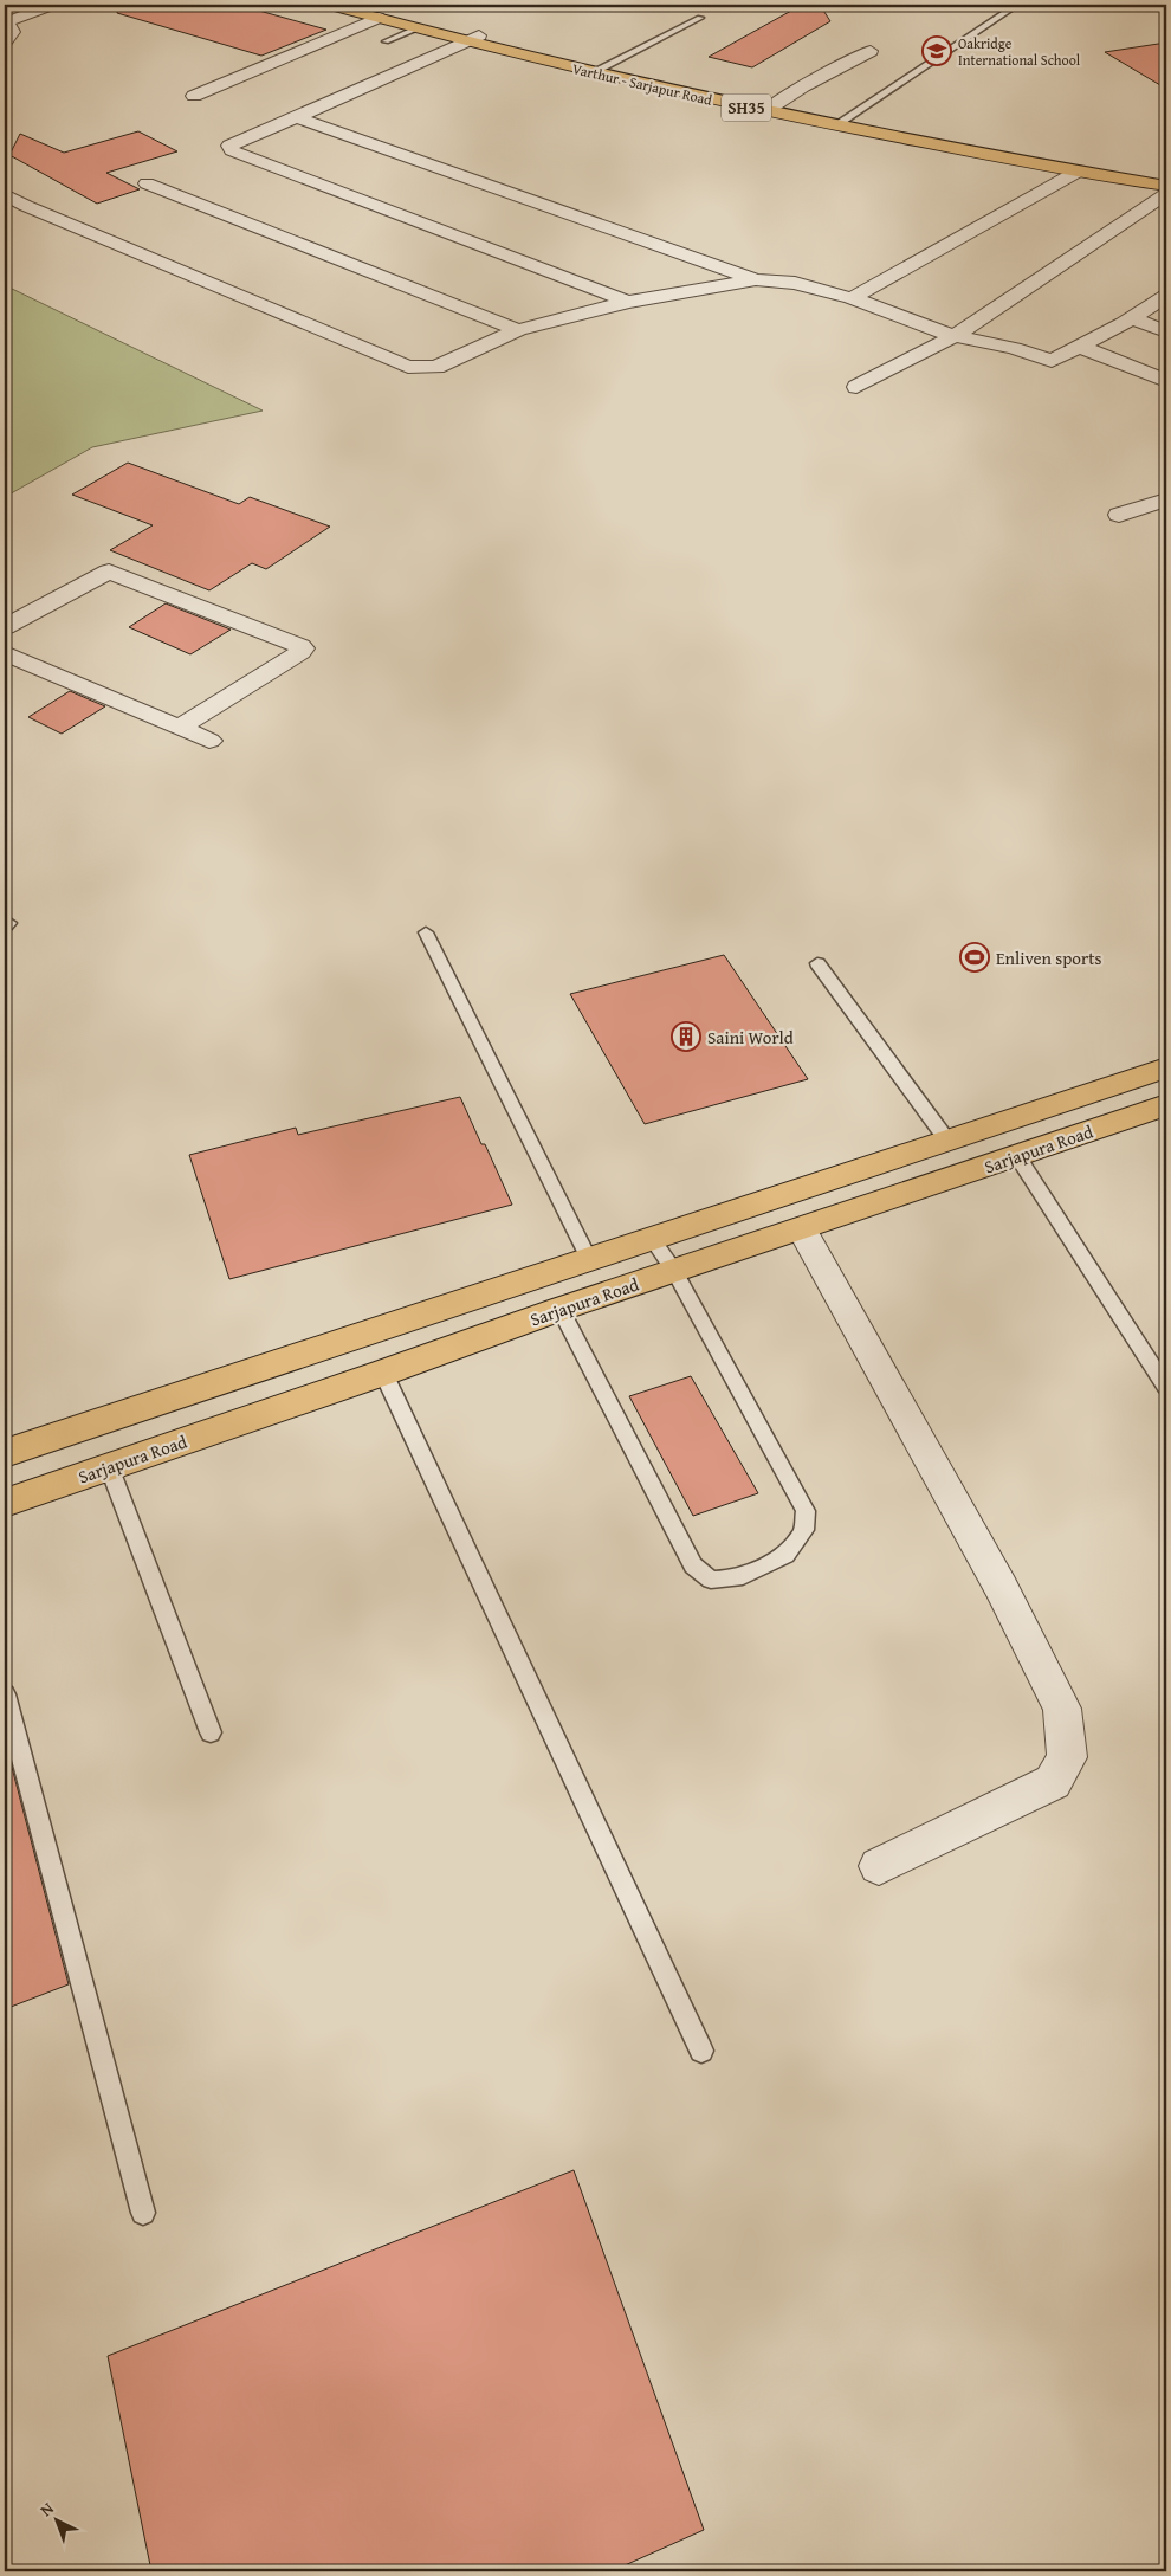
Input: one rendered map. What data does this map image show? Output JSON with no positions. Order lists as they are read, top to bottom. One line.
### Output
{"streets":{"main road":["Varthur - Sarjapur Road","SH35","Sarjapura Road"]},"places":{"school or university":["Oakridge International School"],"sports":["Enliven sports"],"building":["Saini World"]},"north":"top left"}
